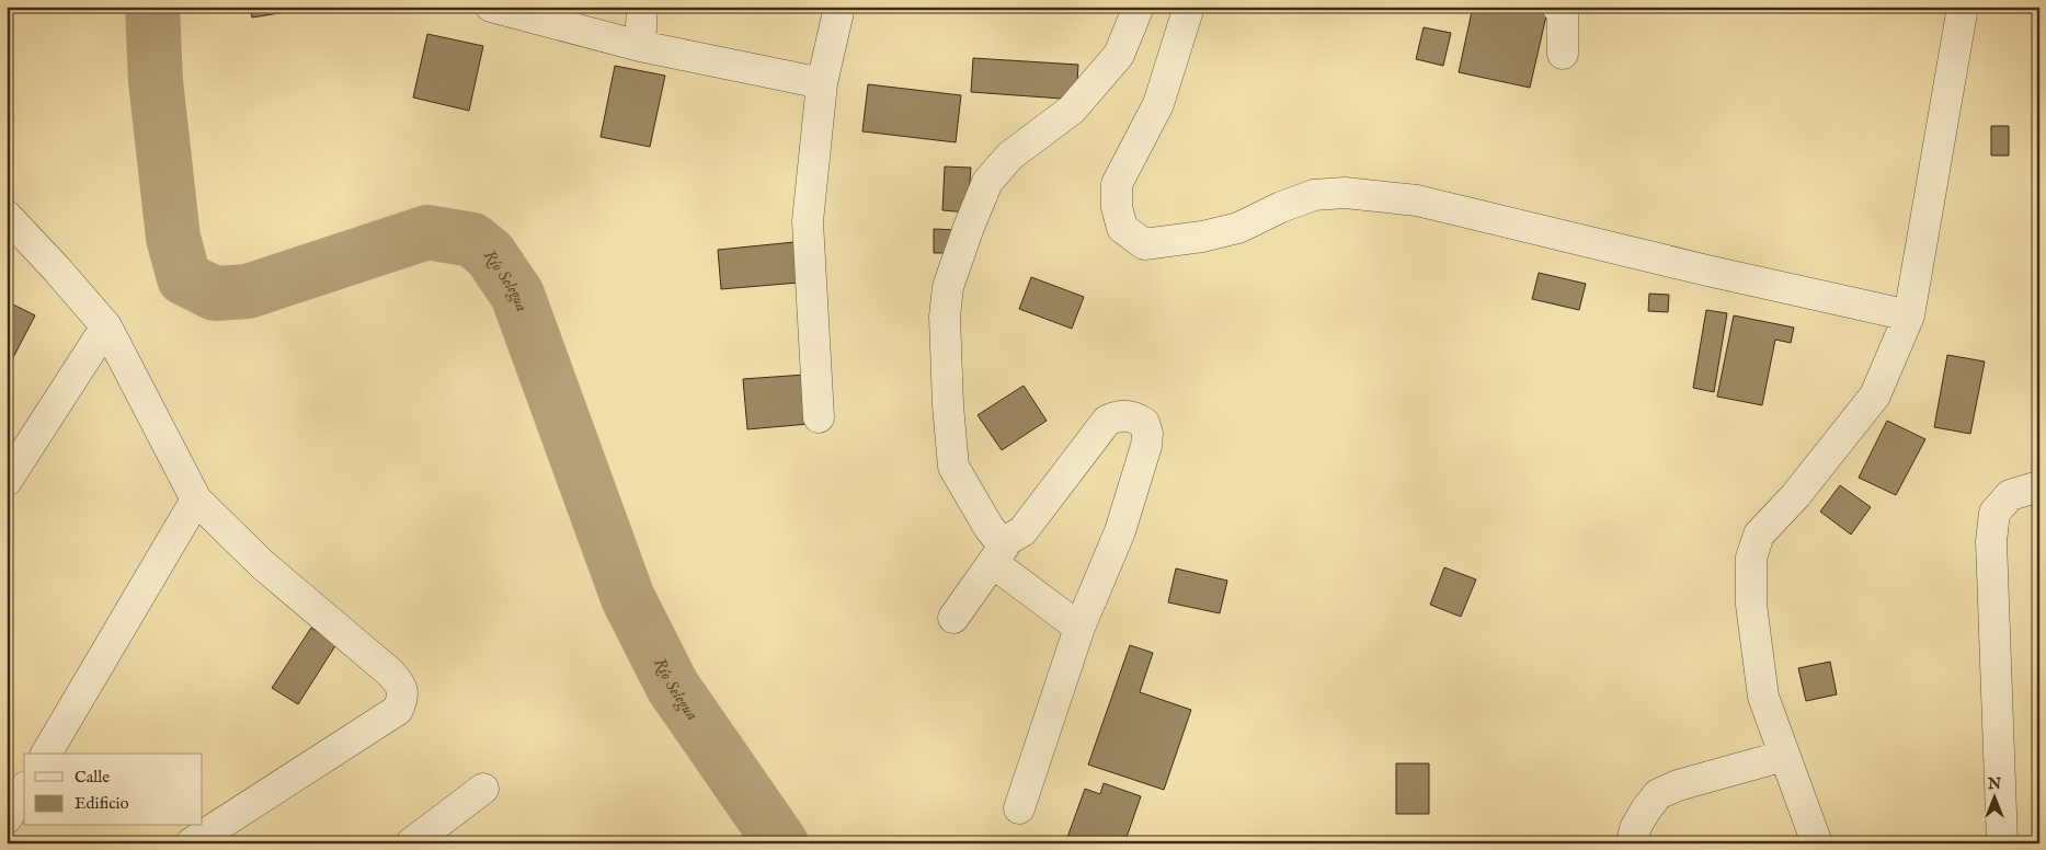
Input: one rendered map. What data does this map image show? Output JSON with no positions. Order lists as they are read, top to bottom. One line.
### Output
{"water":["Río Selegua"],"legend":["Calle","Edificio"],"north":"top"}
